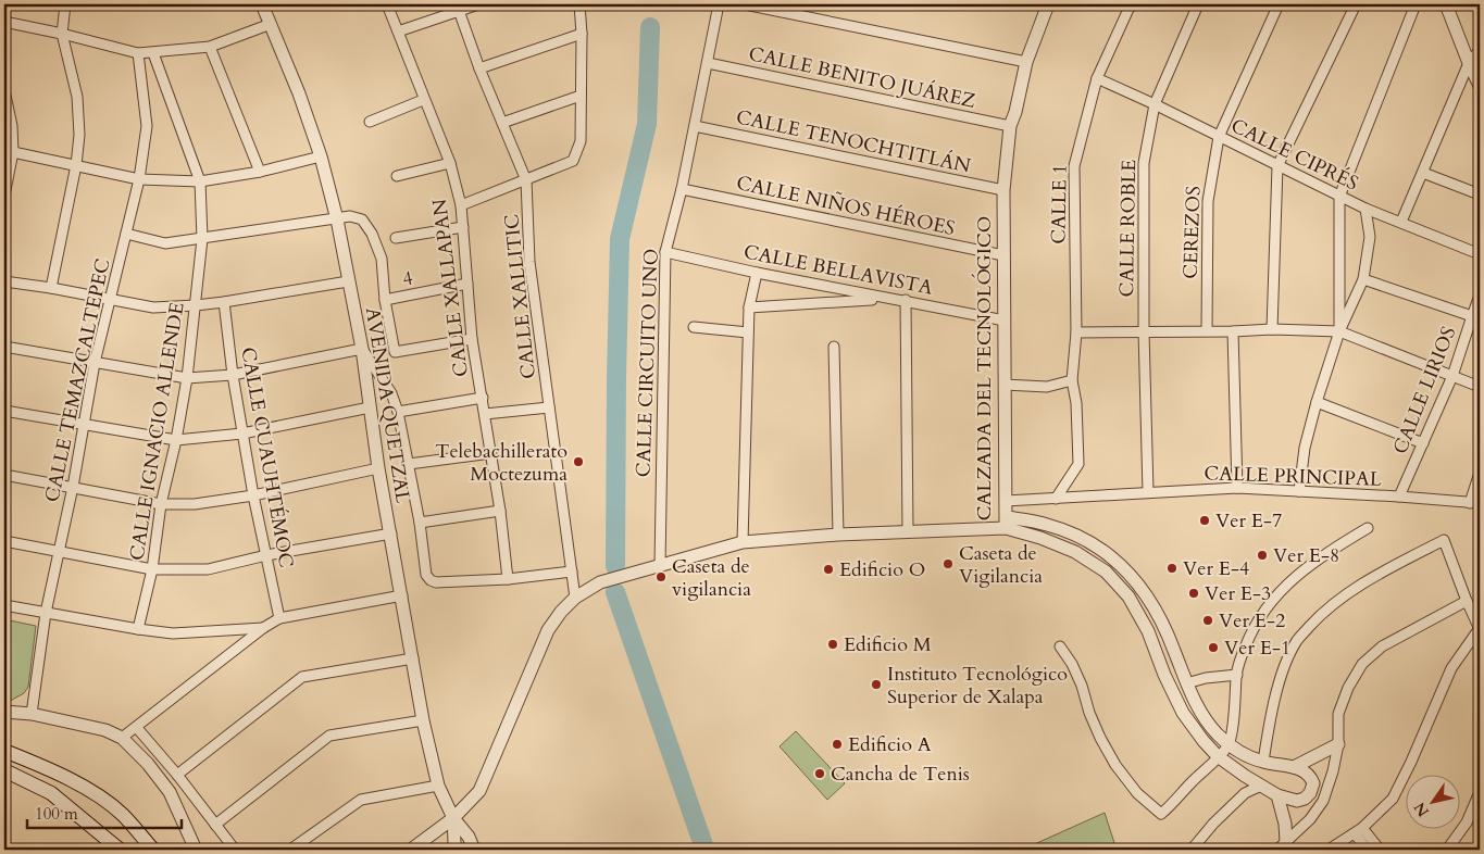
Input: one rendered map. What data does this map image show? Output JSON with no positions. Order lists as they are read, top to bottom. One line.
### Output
{"streets":{"street":["CALLE BENITO JUÁREZ","CALLE TENOCHTITLÁN","CALLE CIPRÉS","CALLE 1","CALLE NIÑOS HÉROES","CALLE ROBLE","CEREZOS","CALLE BELLAVISTA","4","CALLE XALLAPAN","CALLE XALLITIC","CALLE CIRCUITO UNO","CALZADA DEL TECNOLÓGICO","CALLE TEMAZCALTEPEC","CALLE LIRIOS","AVENIDA QUETZAL","CALLE IGNACIO ALLENDE","CALLE CUAUHTÉMOC","CALLE PRINCIPAL"]},"crossings":[["CALLE BENITO JUÁREZ","CALLE CIRCUITO UNO"],["CALLE BENITO JUÁREZ","CALZADA DEL TECNOLÓGICO"],["CALLE TENOCHTITLÁN","CALLE CIRCUITO UNO"],["CALLE TENOCHTITLÁN","CALZADA DEL TECNOLÓGICO"],["CALLE CIPRÉS","CALLE 1"],["CALLE CIPRÉS","CALLE ROBLE"],["CALLE CIPRÉS","CEREZOS"],["CALLE 1","CALLE PRINCIPAL"],["CALLE NIÑOS HÉROES","CALLE CIRCUITO UNO"],["CALLE NIÑOS HÉROES","CALZADA DEL TECNOLÓGICO"],["CALLE ROBLE","CALLE PRINCIPAL"],["CALLE BELLAVISTA","CALLE CIRCUITO UNO"],["CALLE BELLAVISTA","CALZADA DEL TECNOLÓGICO"],["4","CALLE XALLAPAN"],["CALLE XALLITIC","CALZADA DEL TECNOLÓGICO"],["CALLE CIRCUITO UNO","CALZADA DEL TECNOLÓGICO"],["CALZADA DEL TECNOLÓGICO","AVENIDA QUETZAL"],["CALZADA DEL TECNOLÓGICO","CALLE PRINCIPAL"],["CALLE LIRIOS","CALLE PRINCIPAL"]],"places":["Telebachillerato Moctezuma","Ver E-7","Ver E-8","Caseta de Vigilancia","Ver E-4","Edificio O","Caseta de vigilancia","Ver E-3","Ver E-2","Edificio M","Ver E-1","Instituto Tecnológico Superior de Xalapa","Edificio A","Cancha de Tenis"],"scale_bar":"100 m","north":"bottom left"}
